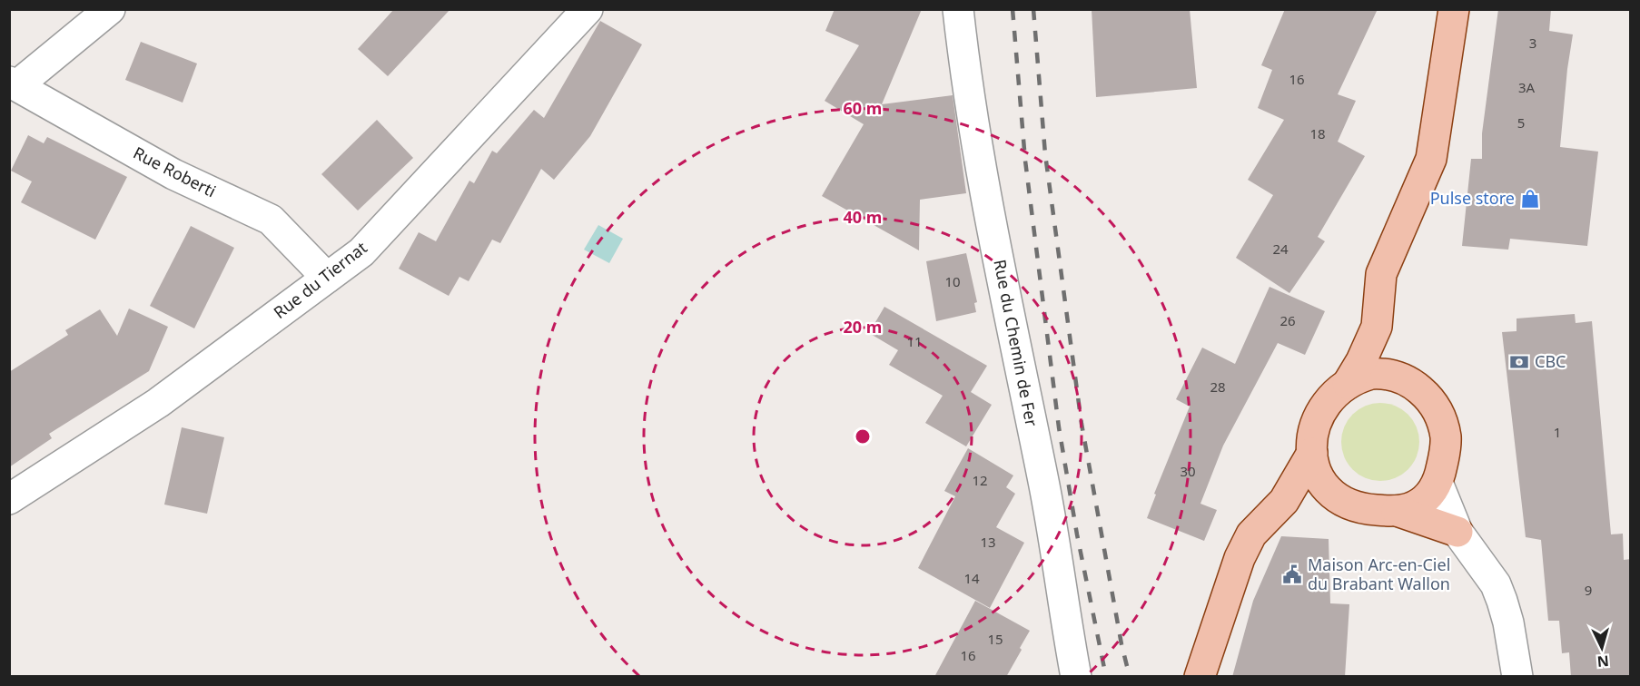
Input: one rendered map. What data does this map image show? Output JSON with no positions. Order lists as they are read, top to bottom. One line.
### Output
{"streets":{"street":["Rue Roberti","Rue du Tiernat","Rue du Chemin de Fer"]},"crossings":[["Rue Roberti","Rue du Tiernat"]],"places":{"shop":["Pulse store"],"bank":["CBC"],"public building":["Maison Arc-en-Ciel du Brabant Wallon"]},"house_numbers":["3","16","3A","5","18","24","10","26","11","28","1","30","12","13","14","9","15","16"],"north":"bottom","rings":["60 m","40 m","20 m"]}
